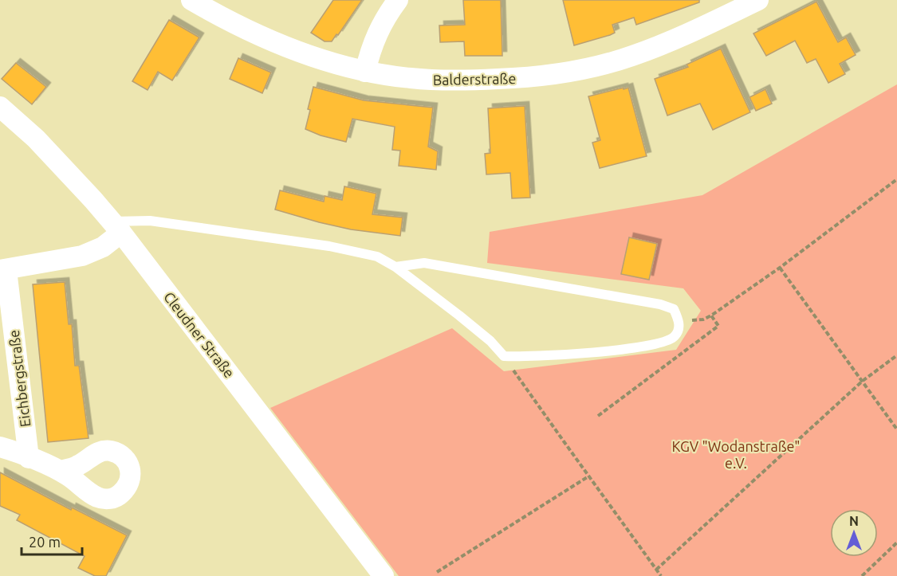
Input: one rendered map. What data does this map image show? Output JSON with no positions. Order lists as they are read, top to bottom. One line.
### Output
{"streets":{"street":["Balderstraße","Cleudner Straße","Eichbergstraße"]},"crossings":[["Cleudner Straße","Eichbergstraße"]],"parks":["KGV \"Wodanstraße\" e.V."],"scale_bar":"20 m","north":"top"}
